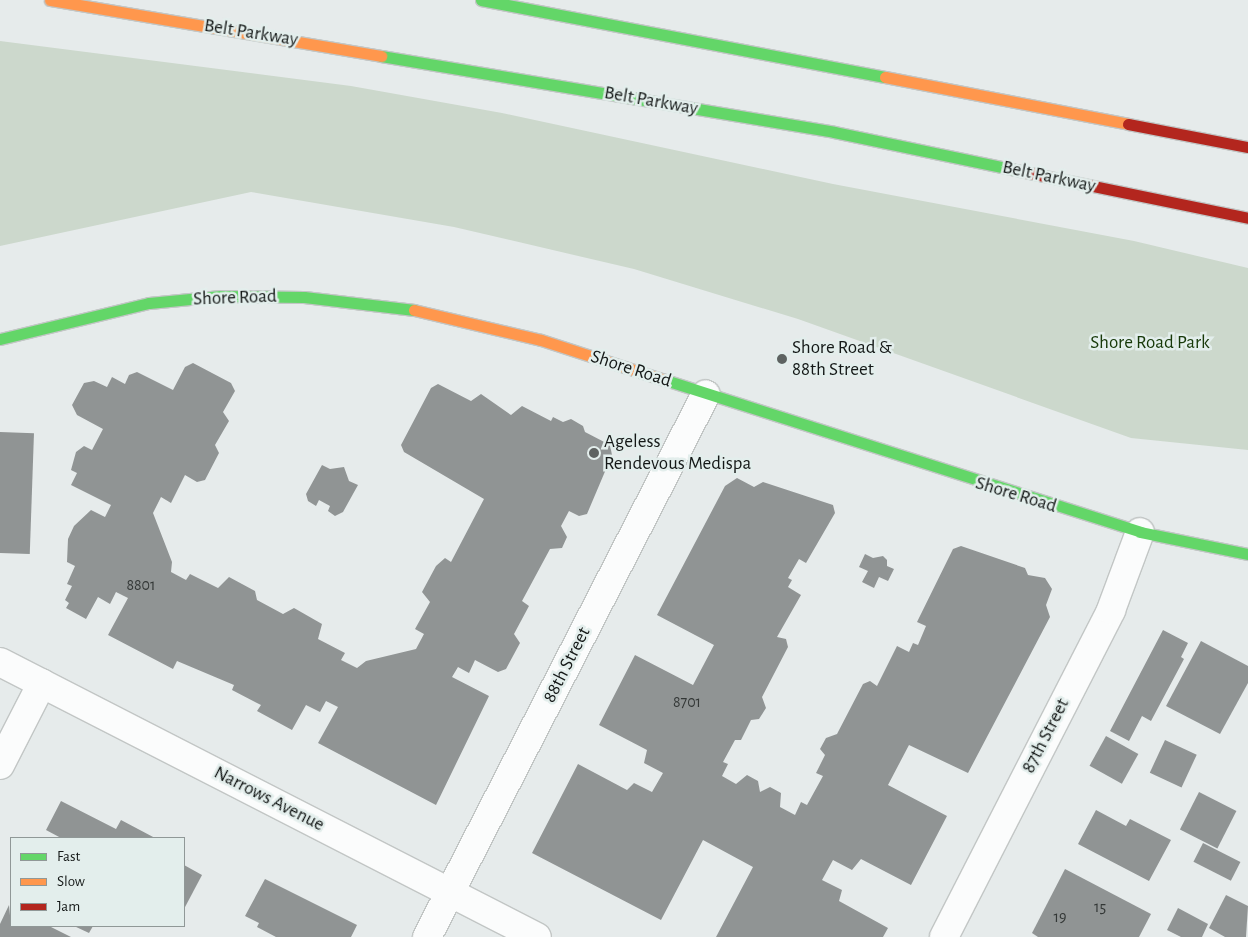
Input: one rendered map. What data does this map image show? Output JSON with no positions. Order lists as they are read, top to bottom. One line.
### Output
{"streets":{"main road":["Belt Parkway","Shore Road"],"street":["88th Street","87th Street","Narrows Avenue"]},"crossings":[["Shore Road","88th Street"],["Shore Road","87th Street"],["88th Street","Narrows Avenue"]],"parks":["Shore Road Park"],"places":["Shore Road & 88th Street","Ageless Rendevous Medispa"],"house_numbers":["8801","8701","15","19"],"legend":["Fast","Slow","Jam"]}
